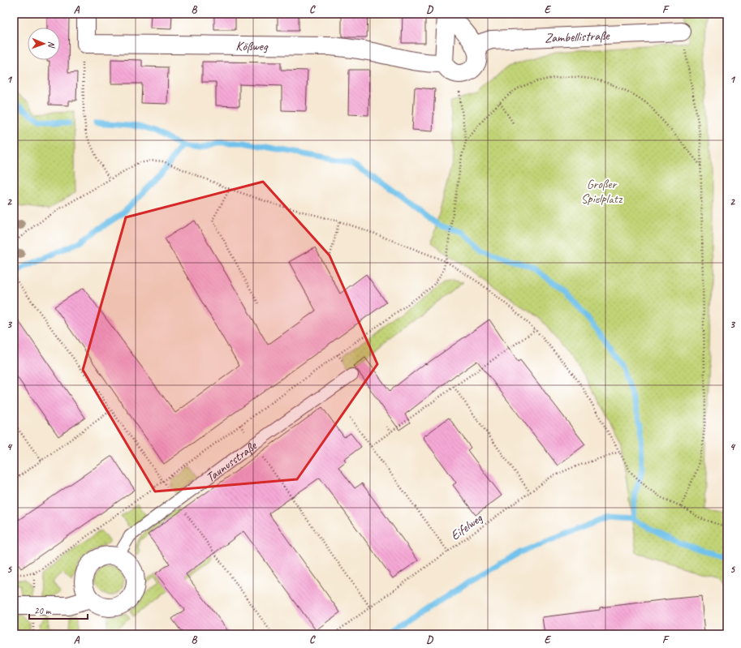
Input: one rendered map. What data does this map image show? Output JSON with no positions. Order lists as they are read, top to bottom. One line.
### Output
{"streets":{"street":["Zambellistraße","Kößweg"],"lane":["Taunusstraße"],"path":["Eifelweg"]},"parks":["Großer Spielplatz"],"scale_bar":"20 m","north":"right","grid":{"columns":["A","B","C","D","E","F"],"rows":["1","2","3","4","5"]}}
